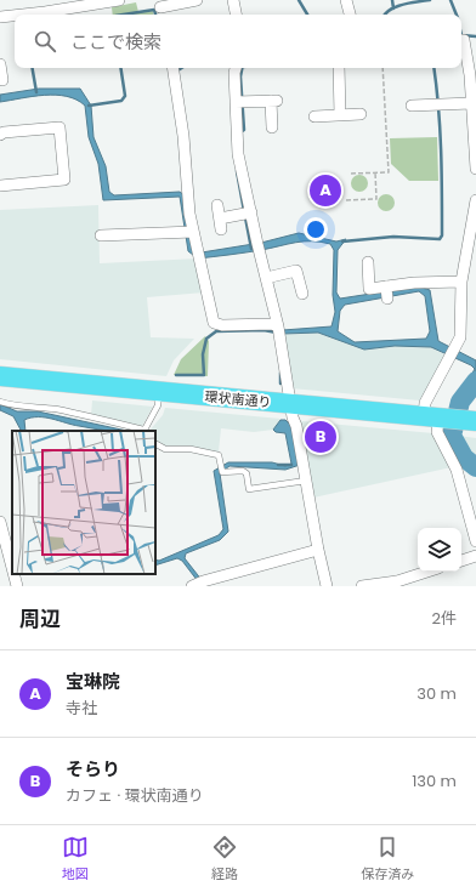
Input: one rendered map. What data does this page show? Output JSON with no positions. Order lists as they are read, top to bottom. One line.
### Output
{"streets":{"highway":["環状南通り"]},"page":{"search":"ここで検索","pins":["A","B"],"heading":["周辺","2件"],"list":[{"mark":"A","name":"宝琳院","note":"寺社","value":"30 m"},{"mark":"B","name":"そらり","note":"カフェ · 環状南通り","value":"130 m"}],"nav":["地図","経路","保存済み"]}}
